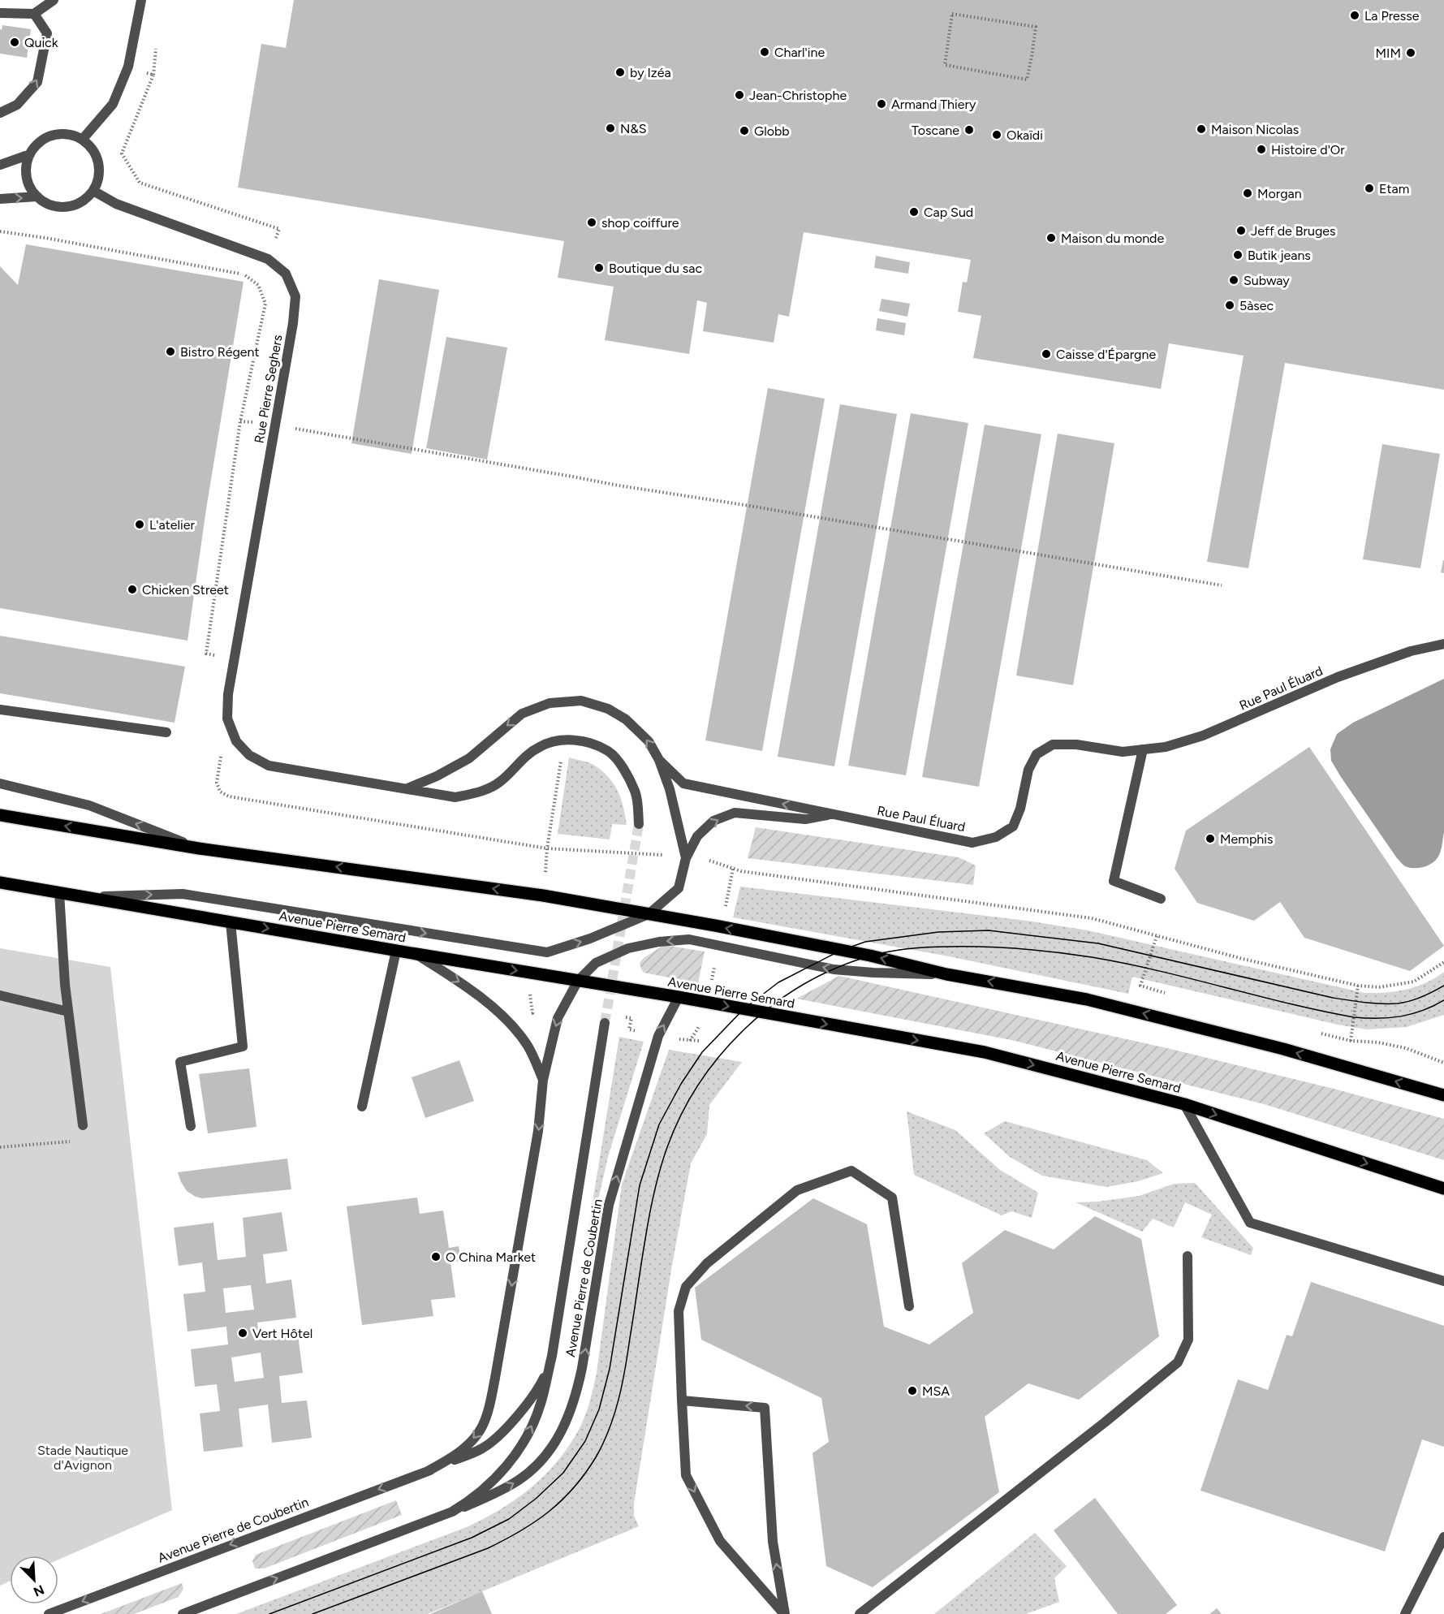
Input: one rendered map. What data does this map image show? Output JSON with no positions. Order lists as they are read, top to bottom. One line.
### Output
{"streets":{"main road":["Avenue Pierre Semard"],"street":["Rue Pierre Seghers","Rue Paul Éluard","Avenue Pierre de Coubertin"]},"crossings":[["Avenue Pierre Semard","Avenue Pierre de Coubertin"]],"parks":["Stade Nautique d'Avignon"],"places":["La Presse","Quick","Charl'ine","MIM","by Izéa","Jean-Christophe","Armand Thiery","N&S","Maison Nicolas","Toscane","Globb","Okaïdi","Histoire d'Or","Etam","Morgan","Cap Sud","shop coiffure","Jeff de Bruges","Maison du monde","Butik jeans","Boutique du sac","Subway","5àsec","Bistro Régent","Caisse d'Épargne","L'atelier","Chicken Street","Memphis","O China Market","Vert Hôtel","MSA"],"north":"bottom right"}
